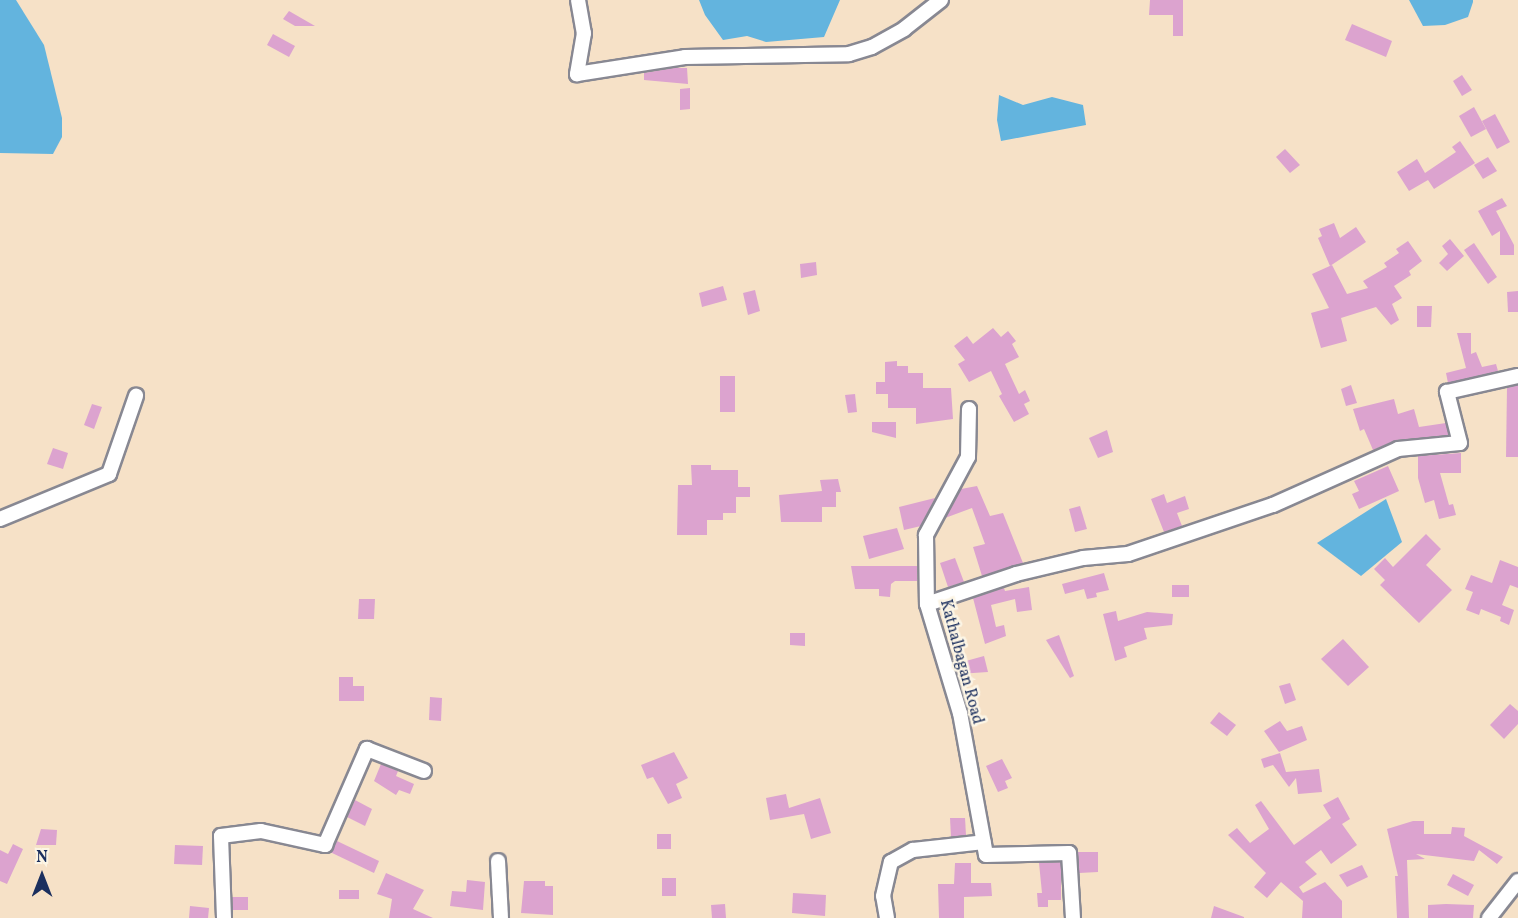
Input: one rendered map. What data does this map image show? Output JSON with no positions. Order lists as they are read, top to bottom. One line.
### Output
{"streets":{"street":["Kathalbagan Road"]},"north":"top"}
